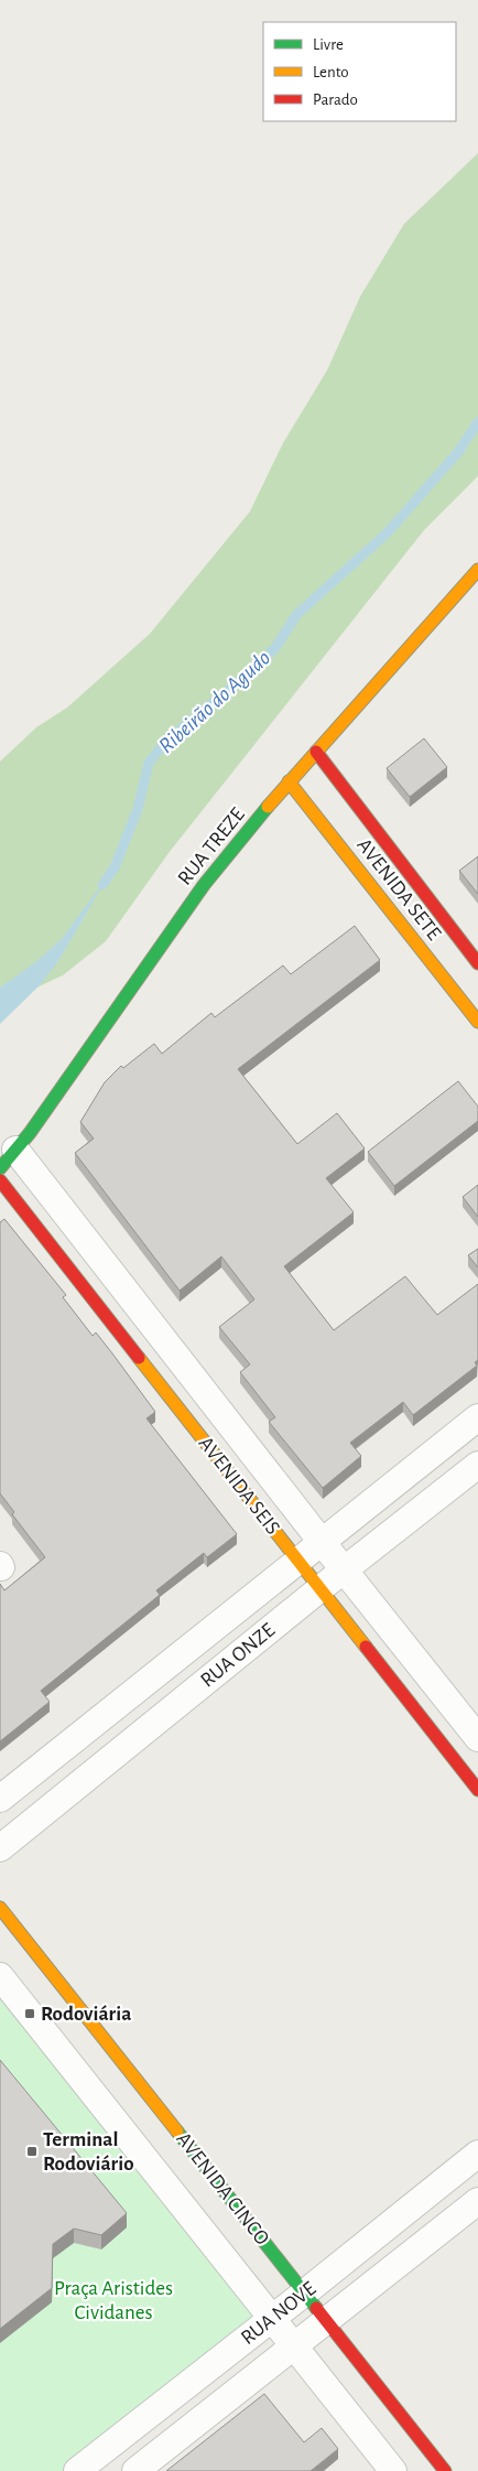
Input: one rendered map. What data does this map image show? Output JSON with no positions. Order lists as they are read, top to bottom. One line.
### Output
{"streets":{"street":["RUA TREZE","AVENIDA SETE","AVENIDA SEIS","RUA ONZE","AVENIDA CINCO","RUA NOVE"]},"crossings":[["RUA TREZE","AVENIDA SETE"],["RUA TREZE","AVENIDA SEIS"],["AVENIDA SEIS","RUA ONZE"],["AVENIDA CINCO","RUA NOVE"]],"water":["Ribeirão do Agudo"],"parks":["Praça Aristides Cividanes"],"places":{"transit":["Rodoviária","Terminal Rodoviário"]},"legend":["Livre","Lento","Parado"]}
